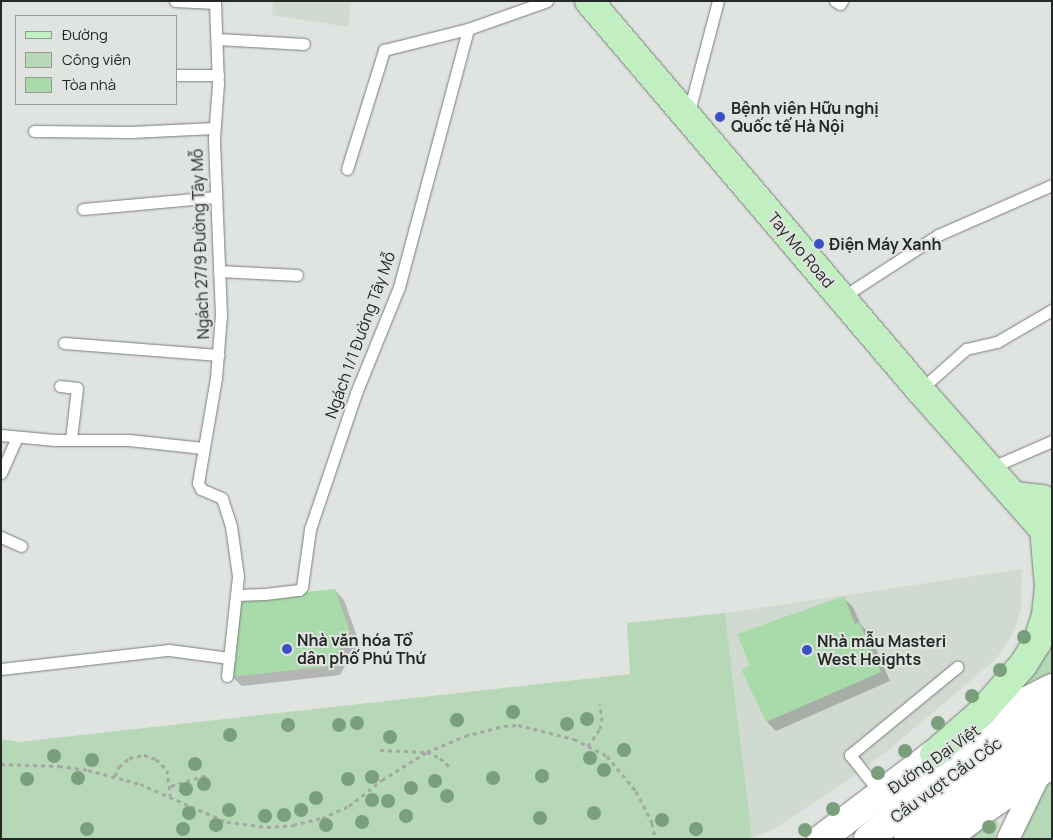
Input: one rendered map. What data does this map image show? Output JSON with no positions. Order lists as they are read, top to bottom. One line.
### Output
{"streets":{"main road":["Tay Mo Road"],"street":["Đường Đại Việt","Cầu vượt Cầu Cốc"],"lane":["Ngách 27/9 Đường Tây Mỗ","Ngách 1/1 Đường Tây Mỗ"]},"crossings":[["Ngách 27/9 Đường Tây Mỗ","Ngách 1/1 Đường Tây Mỗ"]],"places":["Bệnh viện Hữu nghị Quốc tế Hà Nội","Điện Máy Xanh","Nhà văn hóa Tổ dân phố Phú Thứ","Nhà mẫu Masteri West Heights"],"legend":["Đường","Công viên","Tòa nhà"]}
